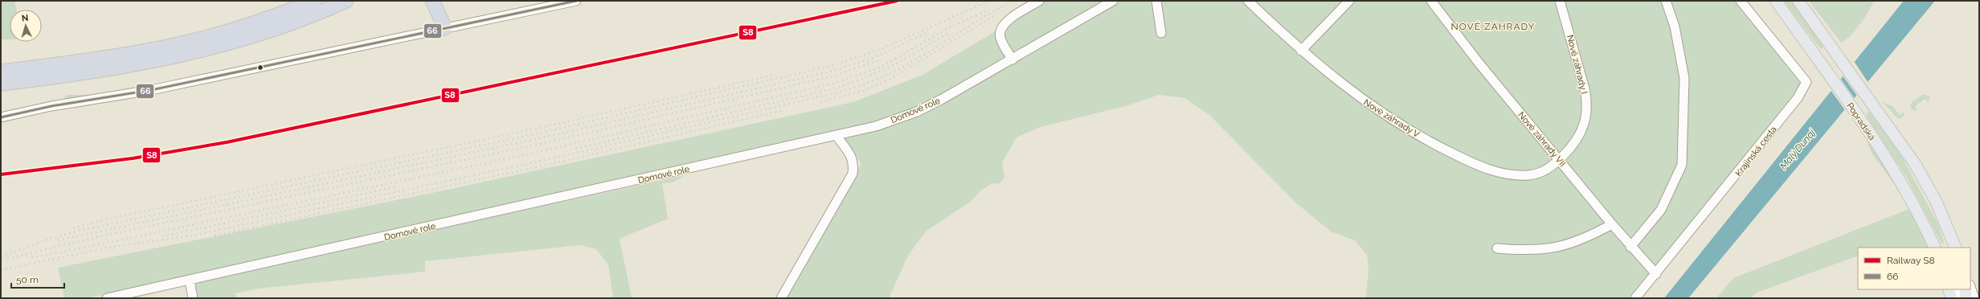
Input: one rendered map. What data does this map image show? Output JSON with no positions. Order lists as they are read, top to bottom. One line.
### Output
{"streets":{"main road":["Popradská"],"street":["Nové záhrady I","Domové role","Nové záhrady V","Nové záhrady VII","Krajinská cesta"]},"crossings":[["Nové záhrady I","Nové záhrady V"],["Nové záhrady I","Nové záhrady VII"],["Nové záhrady V","Nové záhrady VII"],["Nové záhrady VII","Krajinská cesta"]],"districts":["NOVÉ ZÁHRADY"],"water":["Malý Dunaj"],"lines":["rail line S8","transit line 66"],"legend":["Railway S8","66"],"scale_bar":"50 m","north":"top"}
